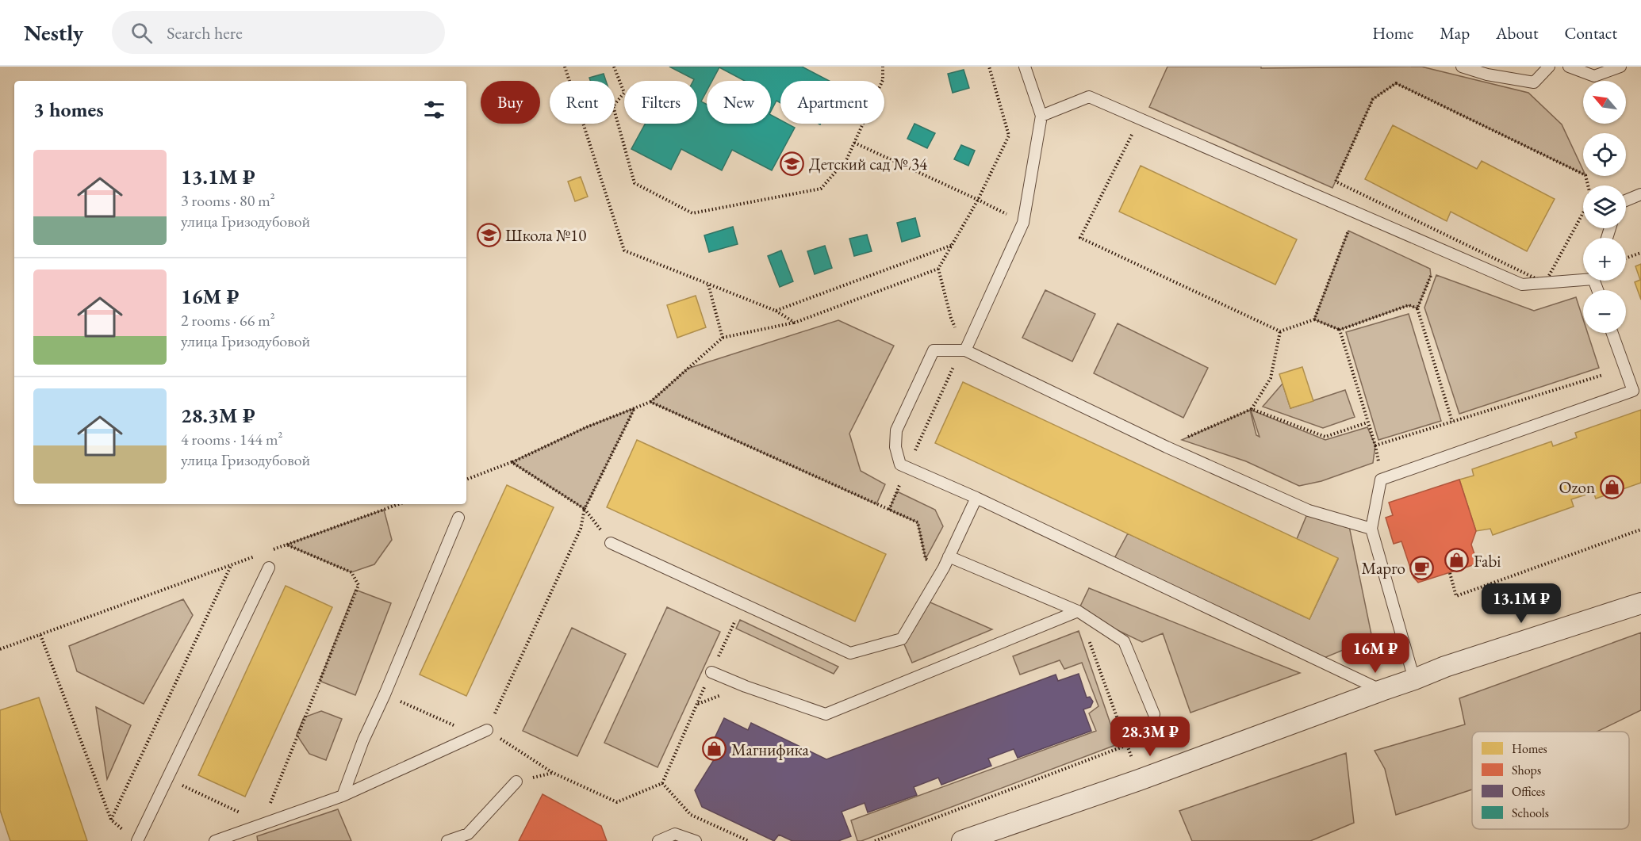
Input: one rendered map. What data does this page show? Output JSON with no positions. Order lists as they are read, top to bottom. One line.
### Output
{"places":{"school or university":["Детский сад № 34","Школа №10"],"shop":["Ozon","Fabi","Магнифика"],"cafe":["Марго"]},"legend":["Homes","Shops","Offices","Schools"],"north":"top left","page":{"header":"Nestly","search":"Search here","nav":["Home","Map","About","Contact"],"map_buttons":["+","−"],"chip":["Buy","Rent","Filters","New","Apartment"],"heading":"3 homes","list":[{"name":"13.1M ₽","note":"3 rooms · 80 m² · улица Гризодубовой"},{"name":"16M ₽","note":"2 rooms · 66 m² · улица Гризодубовой"},{"name":"28.3M ₽","note":"4 rooms · 144 m² · улица Гризодубовой"}],"price":["13.1M ₽","16M ₽","28.3M ₽"]}}
